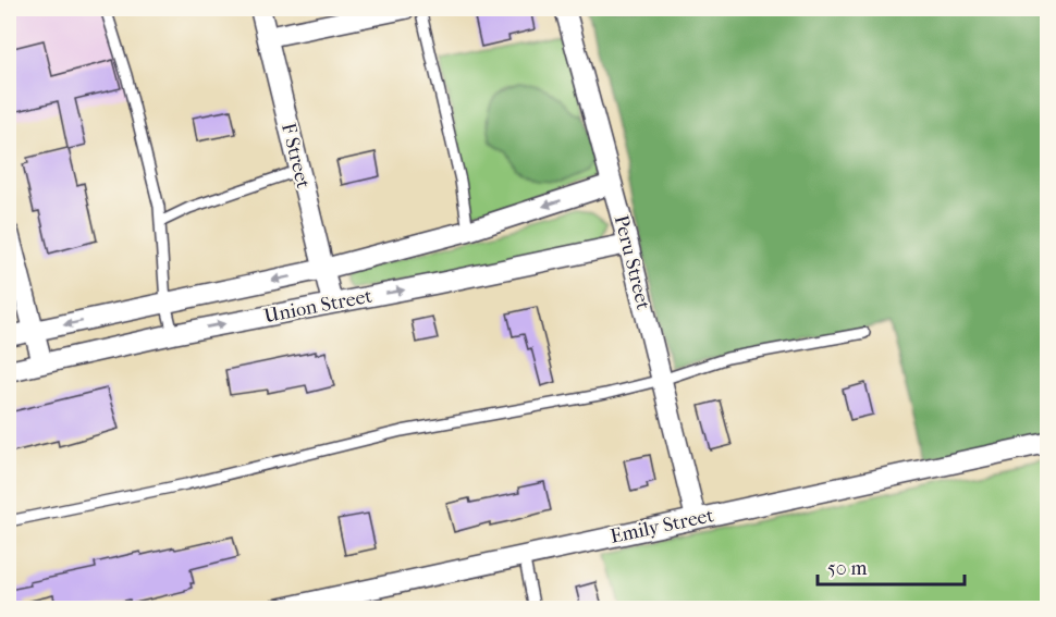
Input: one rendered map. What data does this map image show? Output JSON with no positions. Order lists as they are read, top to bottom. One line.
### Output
{"streets":{"street":["F Street","Peru Street","Union Street","Emily Street"]},"crossings":[["F Street","Union Street"],["Peru Street","Union Street"],["Peru Street","Emily Street"]],"scale_bar":"50 m"}
